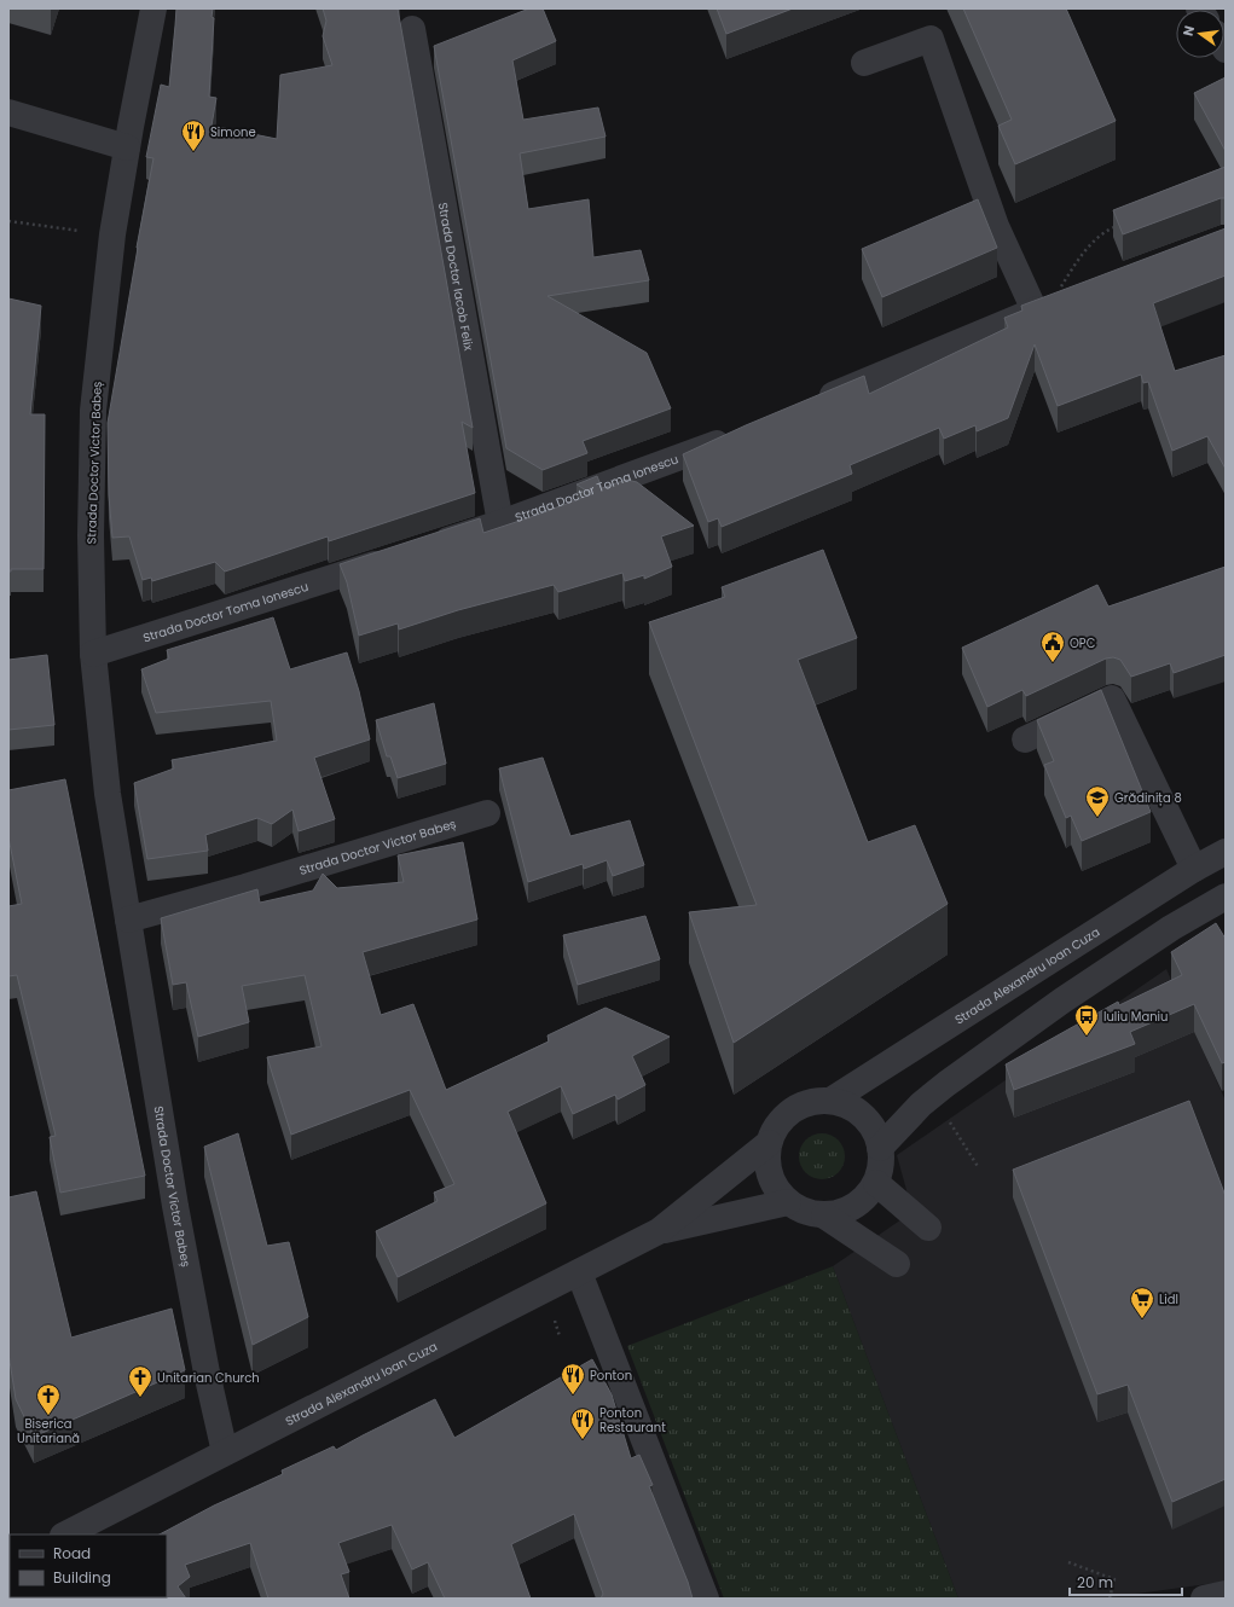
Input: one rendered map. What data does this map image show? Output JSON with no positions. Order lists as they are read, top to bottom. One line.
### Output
{"streets":{"street":["Strada Doctor Iacob Felix","Strada Doctor Victor Babeș","Strada Doctor Toma Ionescu","Strada Alexandru Ioan Cuza"]},"crossings":[["Strada Doctor Iacob Felix","Strada Doctor Toma Ionescu"],["Strada Doctor Victor Babeș","Strada Doctor Toma Ionescu"],["Strada Doctor Victor Babeș","Strada Alexandru Ioan Cuza"]],"places":{"restaurant":["Simone","Ponton","Ponton Restaurant"],"public building":["OPC"],"school or university":["Grădinița 8"],"bus stop":["Iuliu Maniu"],"supermarket":["Lidl"],"church":["Unitarian Church","Biserica Unitariană"]},"legend":["Road","Building"],"scale_bar":"20 m","north":"left"}
